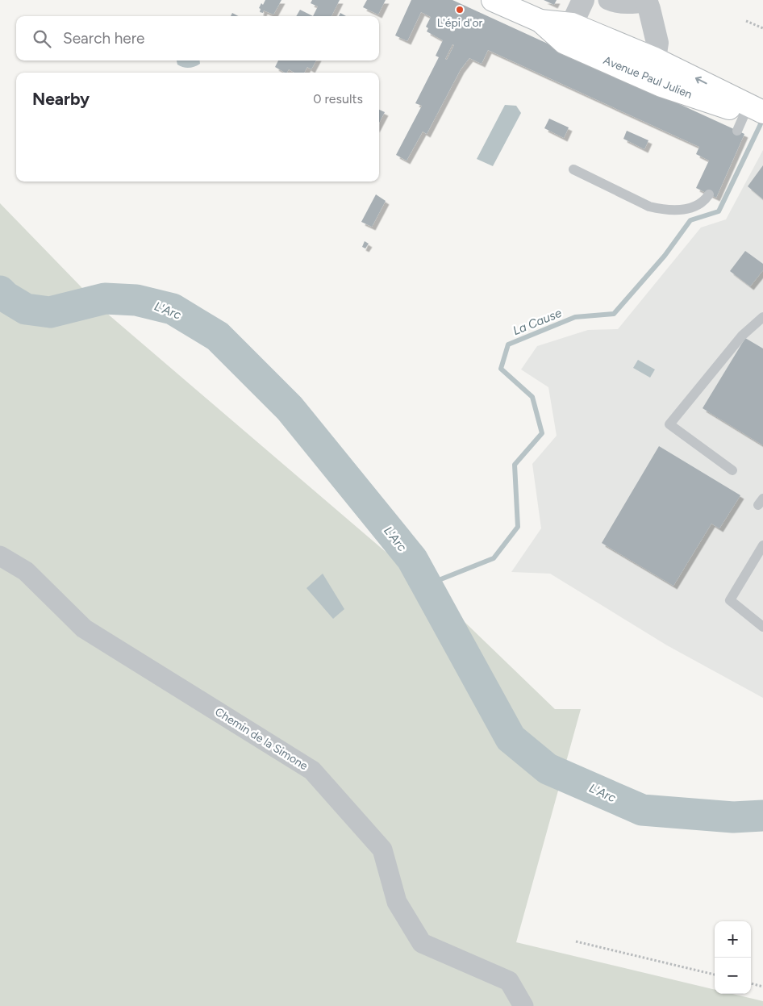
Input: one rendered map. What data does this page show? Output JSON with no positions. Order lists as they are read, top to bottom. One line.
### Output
{"streets":{"main road":["Avenue Paul Julien"],"street":["Chemin de la Simone"]},"water":["L'Arc","La Cause"],"places":["L'épi d'or"],"page":{"search":"Search here","heading":["Nearby","0 results"],"map_buttons":["+","−"]}}
